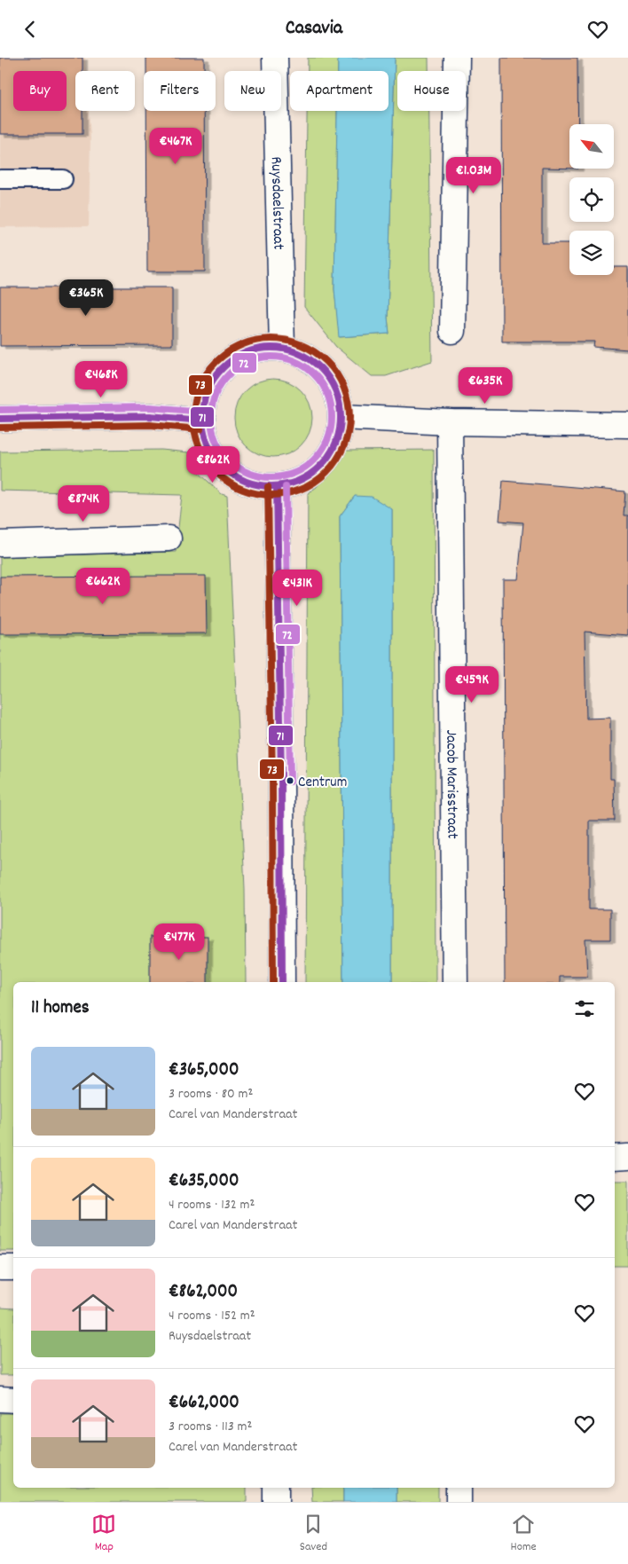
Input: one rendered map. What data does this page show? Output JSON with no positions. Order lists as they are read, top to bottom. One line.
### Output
{"streets":{"street":["Ruysdaelstraat","Jacob Marisstraat"]},"places":["Centrum"],"lines":["transit line 73","transit line 71","transit line 72"],"north":"top left","page":{"header":"Casavia","chip":["Buy","Rent","Filters","New","Apartment","House"],"price":["€467K","€1.03M","€365K","€468K","€635K","€862K","€874K","€662K","€431K","€459K","€477K"],"heading":"11 homes","list":[{"name":"€365,000","note":"3 rooms · 80 m² · Carel van Manderstraat"},{"name":"€635,000","note":"4 rooms · 132 m² · Carel van Manderstraat"},{"name":"€862,000","note":"4 rooms · 152 m² · Ruysdaelstraat"},{"name":"€662,000","note":"3 rooms · 113 m² · Carel van Manderstraat"}],"tabs":["Map","Saved","Home"]}}
